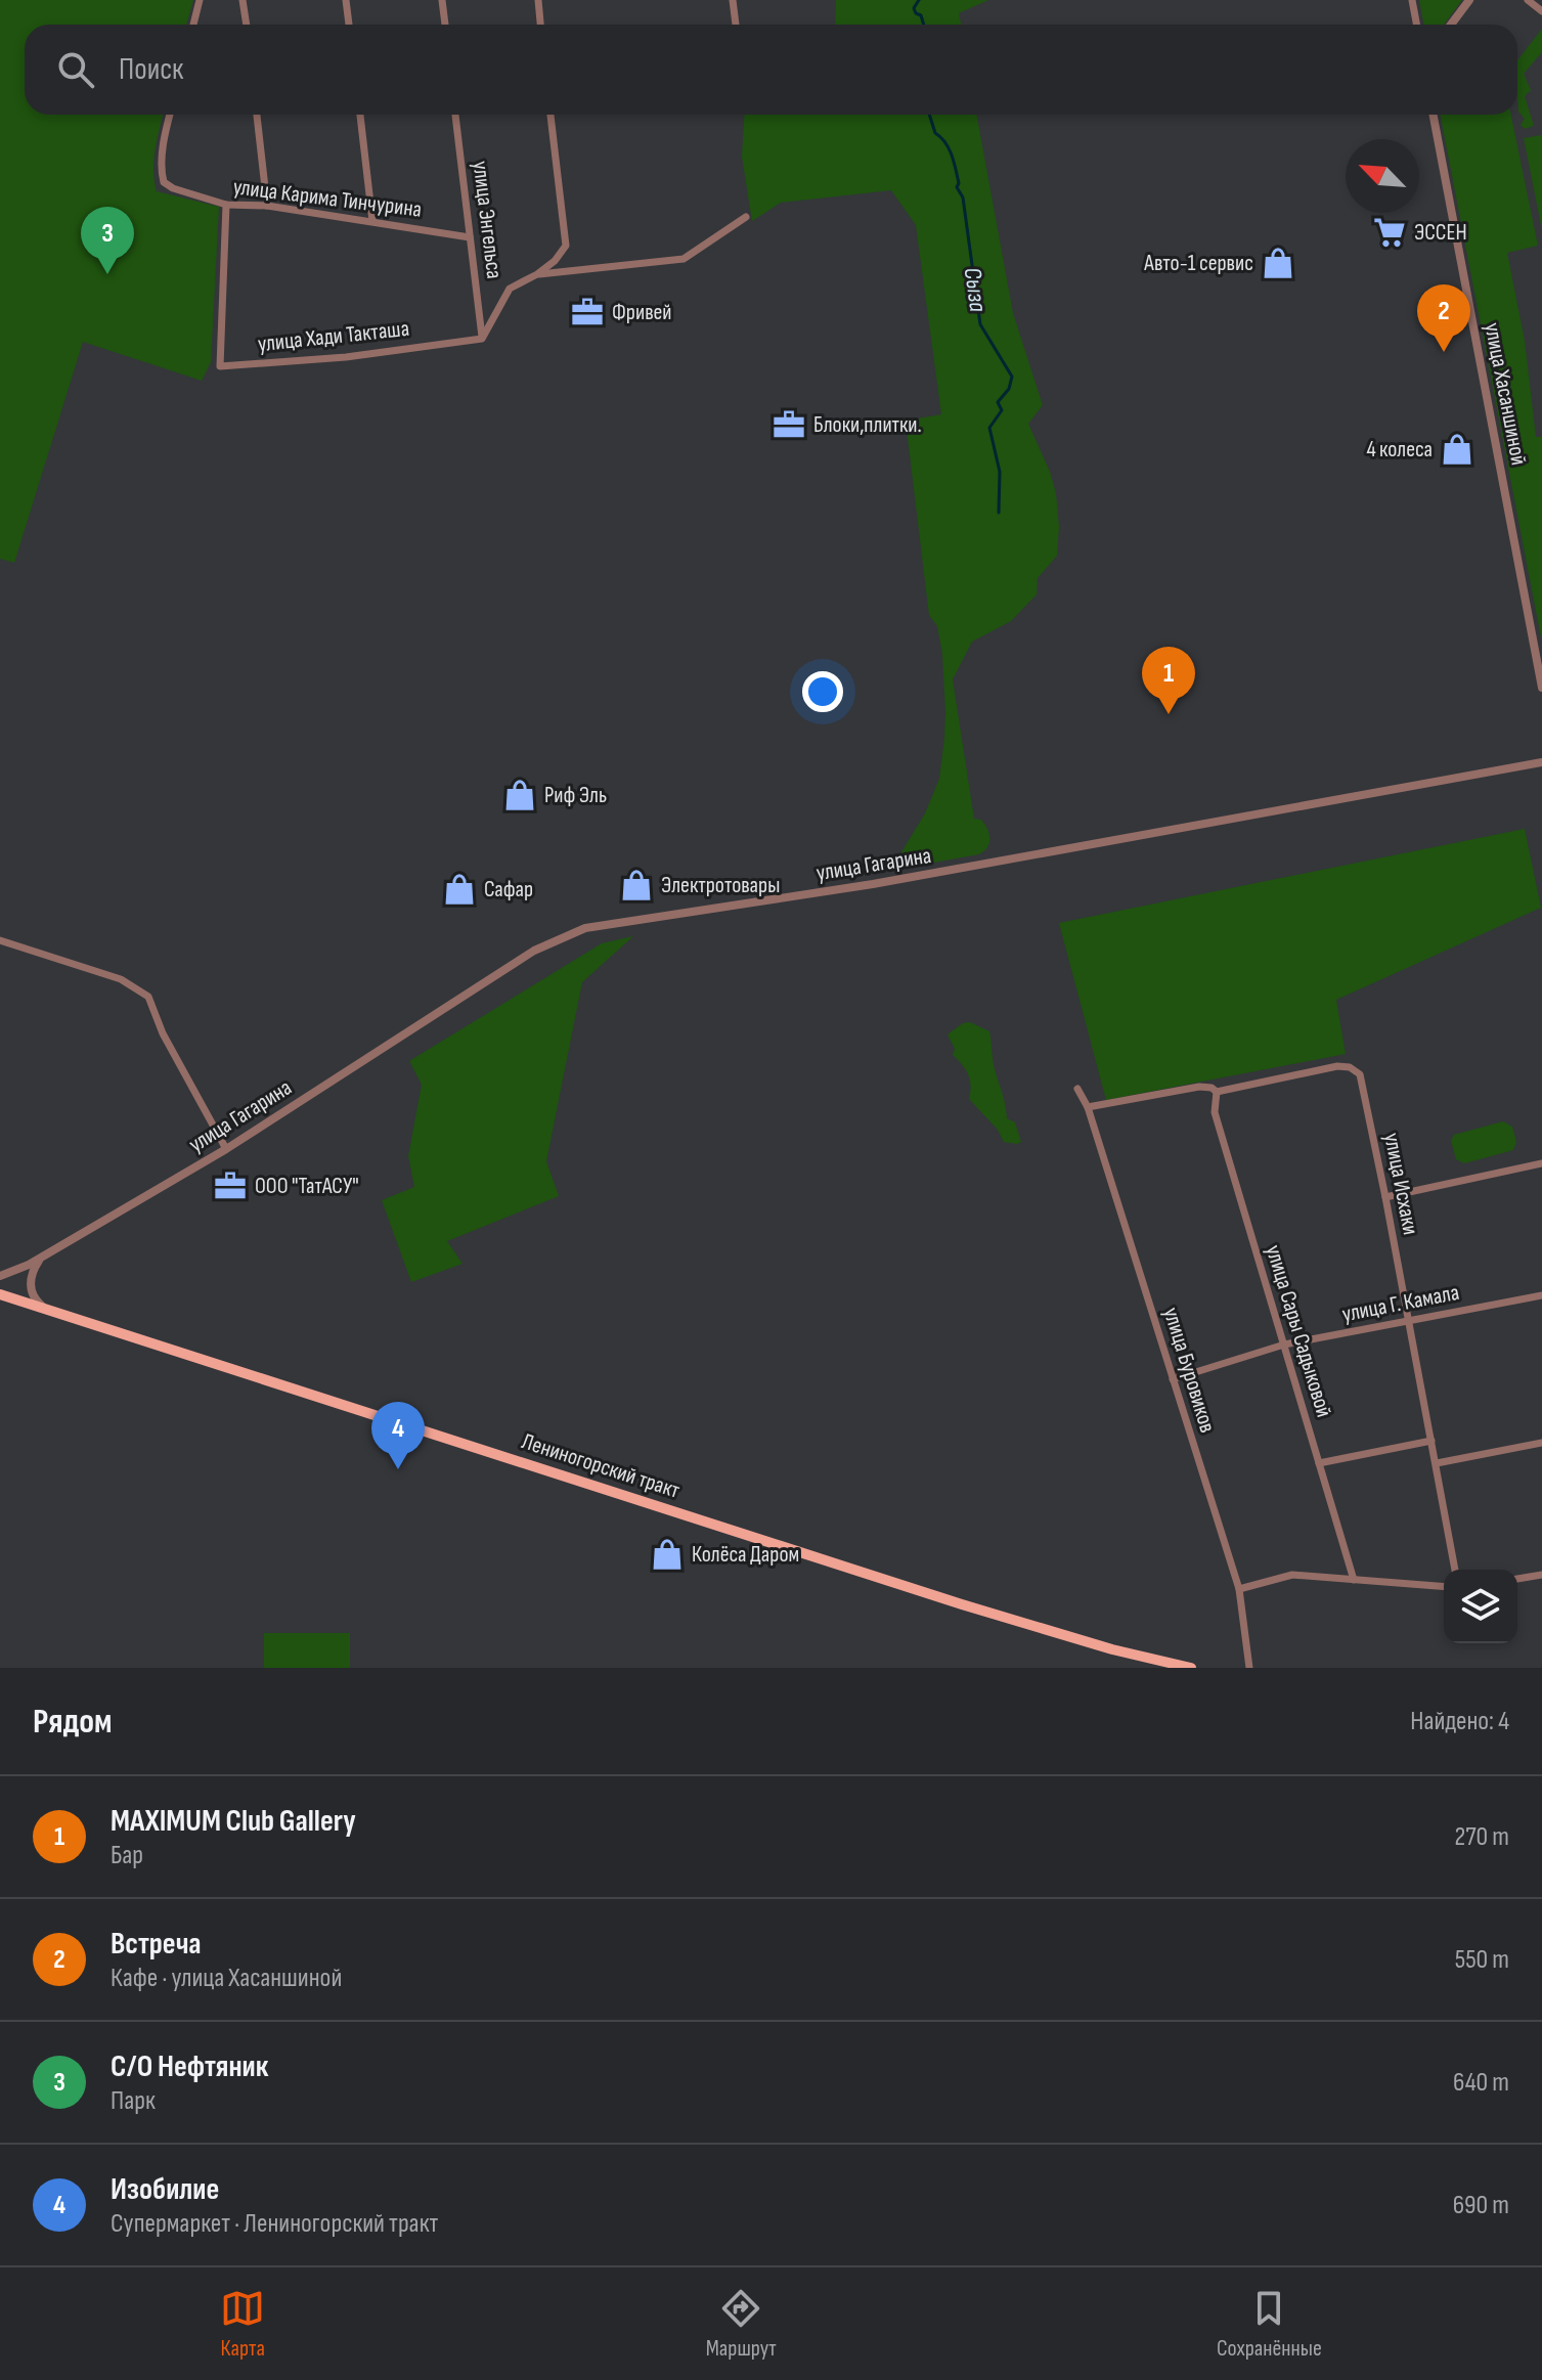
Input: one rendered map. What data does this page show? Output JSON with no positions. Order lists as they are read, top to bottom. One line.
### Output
{"streets":{"main road":["Лениногорский тракт"],"street":["улица Карима Тинчурина","улица Энгельса","улица Хади Такташа","улица Хасаншиной","улица Гагарина","улица Исхаки","улица Г. Камала","улица Сары Садыковой","улица Буровиков"]},"crossings":[["улица Карима Тинчурина","улица Энгельса"],["улица Карима Тинчурина","улица Хади Такташа"],["улица Энгельса","улица Хади Такташа"],["улица Исхаки","улица Г. Камала"],["улица Исхаки","улица Сары Садыковой"],["улица Исхаки","улица Буровиков"],["улица Г. Камала","улица Сары Садыковой"],["улица Г. Камала","улица Буровиков"]],"water":["Сыза"],"places":{"supermarket":["ЭССЕН"],"shop":["Авто-1 сервис","4 колеса","Риф Эль","Электротовары","Сафар","Колёса Даром"],"office":["Фривей","Блоки,плитки.","ООО \"ТатАСУ\""]},"north":"top left","page":{"search":"Поиск","pins":["3","2","1","4"],"heading":["Рядом","Найдено: 4"],"list":[{"mark":"1","name":"MAXIMUM Club Gallery","note":"Бар","value":"270 m"},{"mark":"2","name":"Встреча","note":"Кафе · улица Хасаншиной","value":"550 m"},{"mark":"3","name":"С/О Нефтяник","note":"Парк","value":"640 m"},{"mark":"4","name":"Изобилие","note":"Супермаркет · Лениногорский тракт","value":"690 m"}],"nav":["Карта","Маршрут","Сохранённые"]}}
